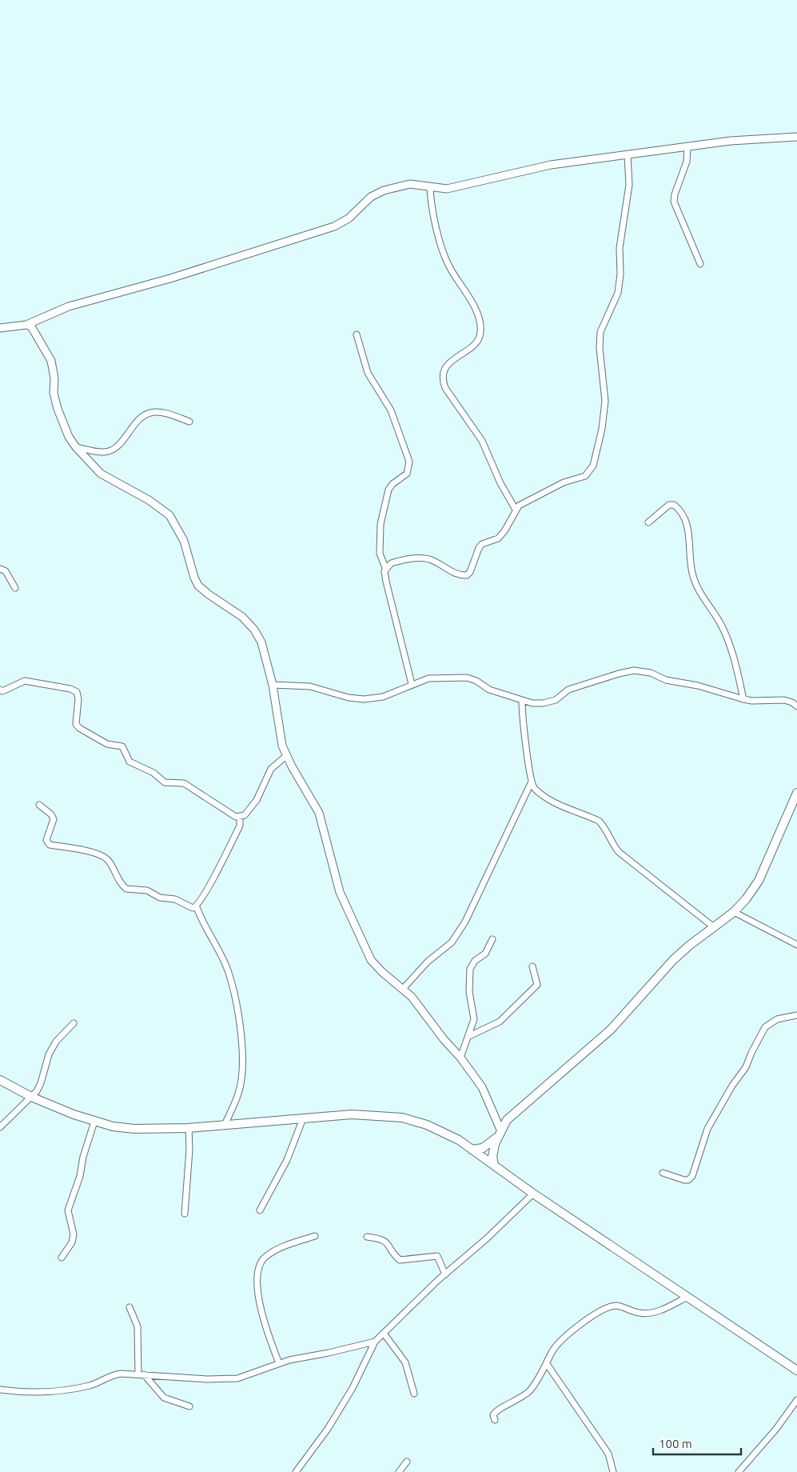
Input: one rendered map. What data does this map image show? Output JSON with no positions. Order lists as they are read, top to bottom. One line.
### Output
{"scale_bar":"100 m"}
